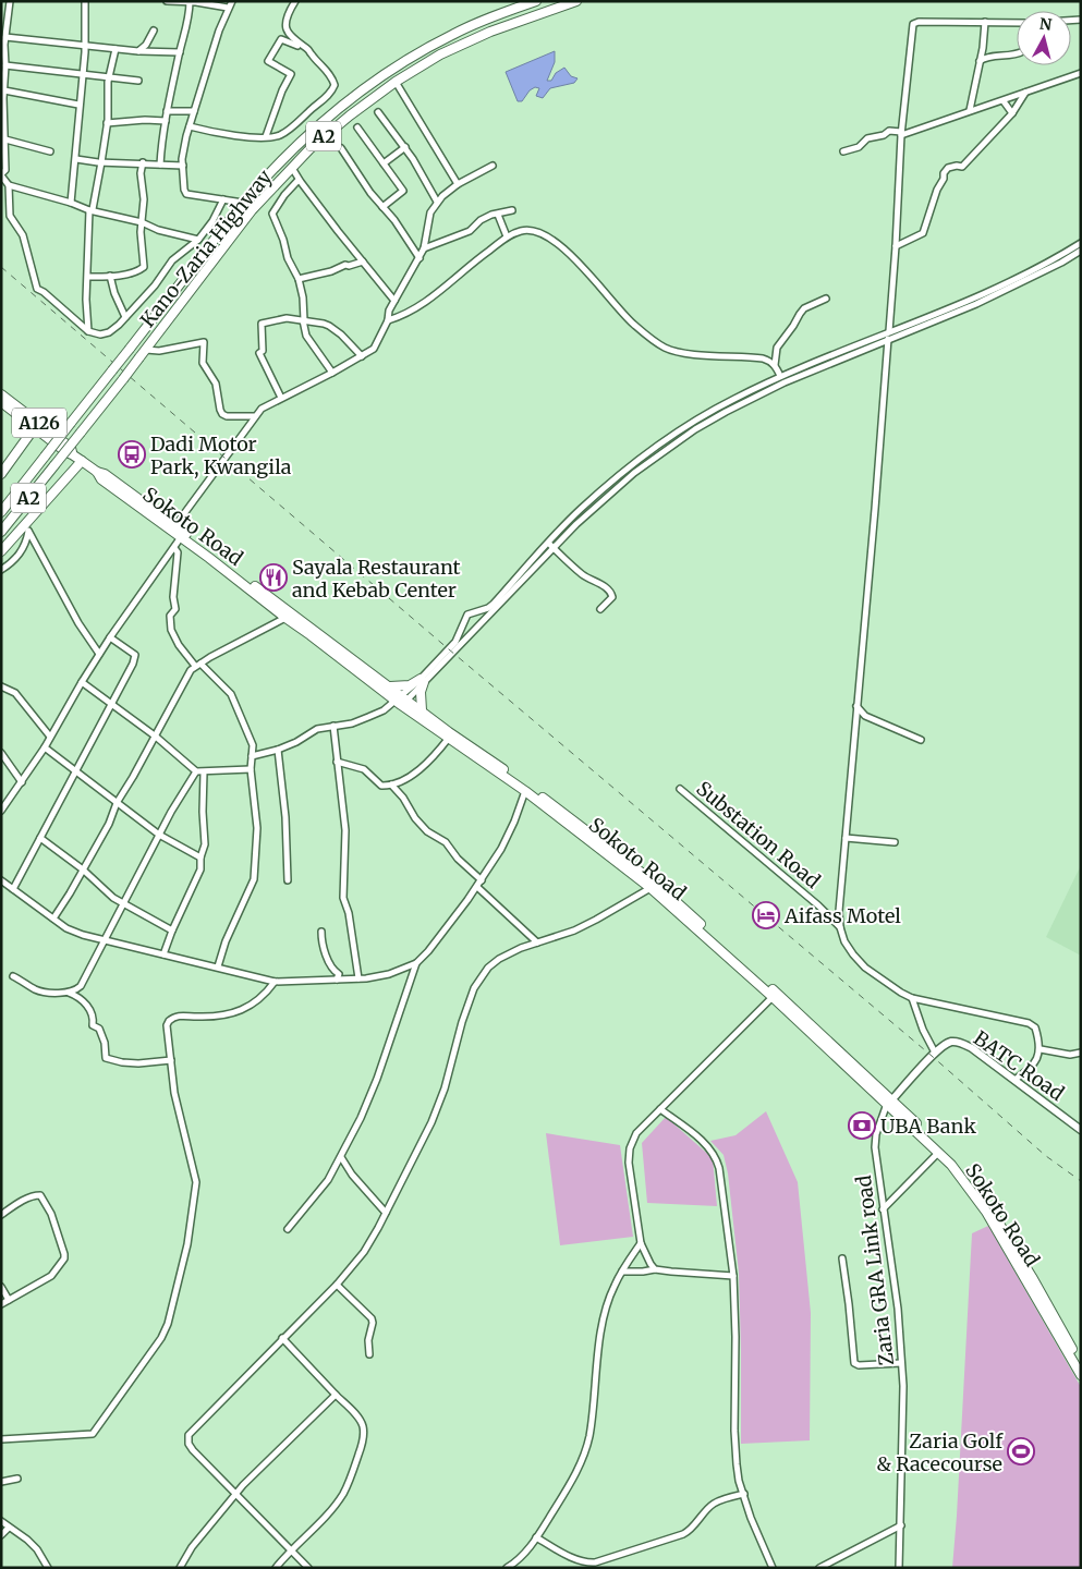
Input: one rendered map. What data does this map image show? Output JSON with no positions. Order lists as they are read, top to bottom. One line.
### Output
{"streets":{"main road":["A2","Kano-Zaria Highway","A126","Sokoto Road"],"street":["Substation Road","BATC Road","Zaria GRA Link road"]},"crossings":[["A126","Sokoto Road"],["Sokoto Road","BATC Road"],["Sokoto Road","Zaria GRA Link road"],["BATC Road","Zaria GRA Link road"]],"places":{"bus stop":["Dadi Motor Park, Kwangila"],"restaurant":["Sayala Restaurant and Kebab Center"],"hotel":["Aifass Motel"],"bank":["UBA Bank"],"sports":["Zaria Golf & Racecourse"]},"north":"top"}
